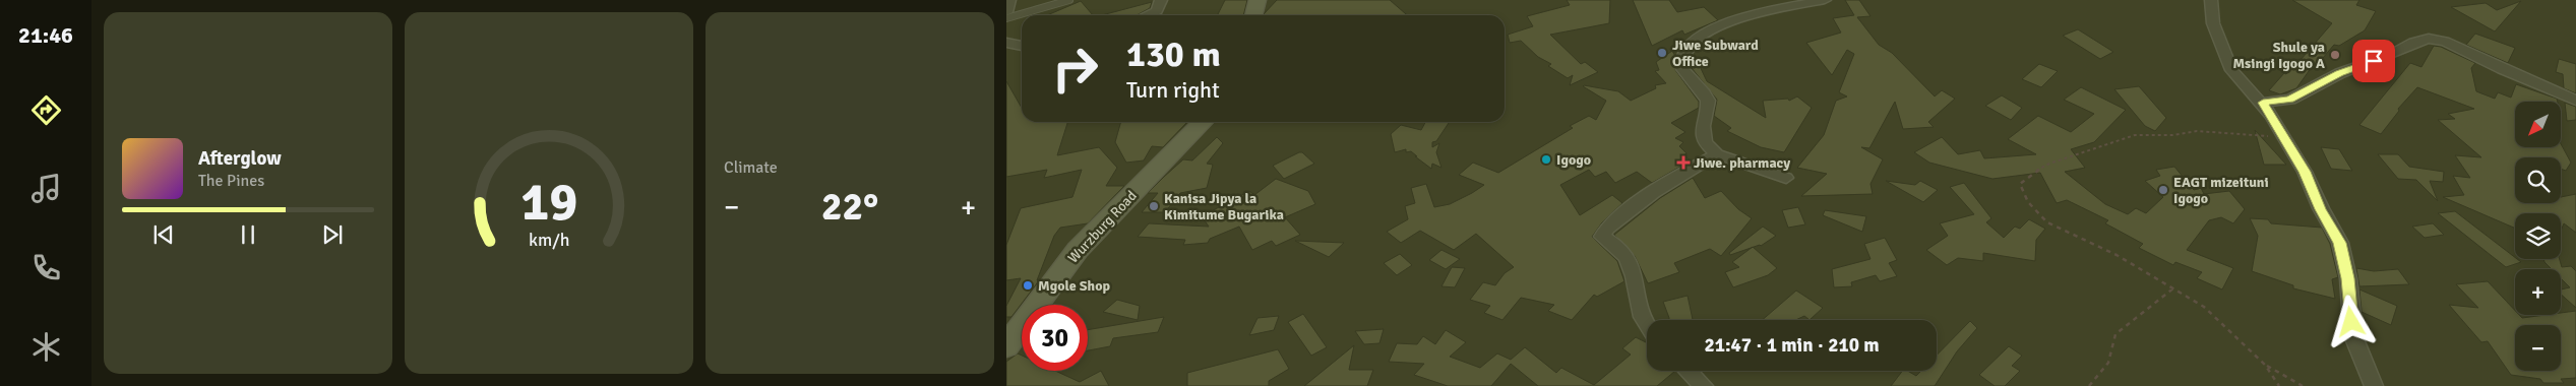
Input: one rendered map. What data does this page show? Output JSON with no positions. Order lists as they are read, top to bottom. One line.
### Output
{"streets":{"main road":["Wurzburg Road"]},"places":{"other":["Jiwe Subward Office","Shule ya Msingi Igogo A","Igogo","EAGT mizeituni Igogo","Kanisa Jipya la Kimitume Bugarika","Mgole Shop"],"health":["Jiwe. pharmacy"]},"north":"bottom left","page":{"tabs":"21:46","tile":"Climate","turn":["130 m","Turn right"],"map_buttons":["+","−"],"song":["Afterglow","The Pines"],"heat":["−","22°","+"],"limit":"30","trip":"21:47 · 1 min · 210 m","gauge":["19","km/h"]}}
